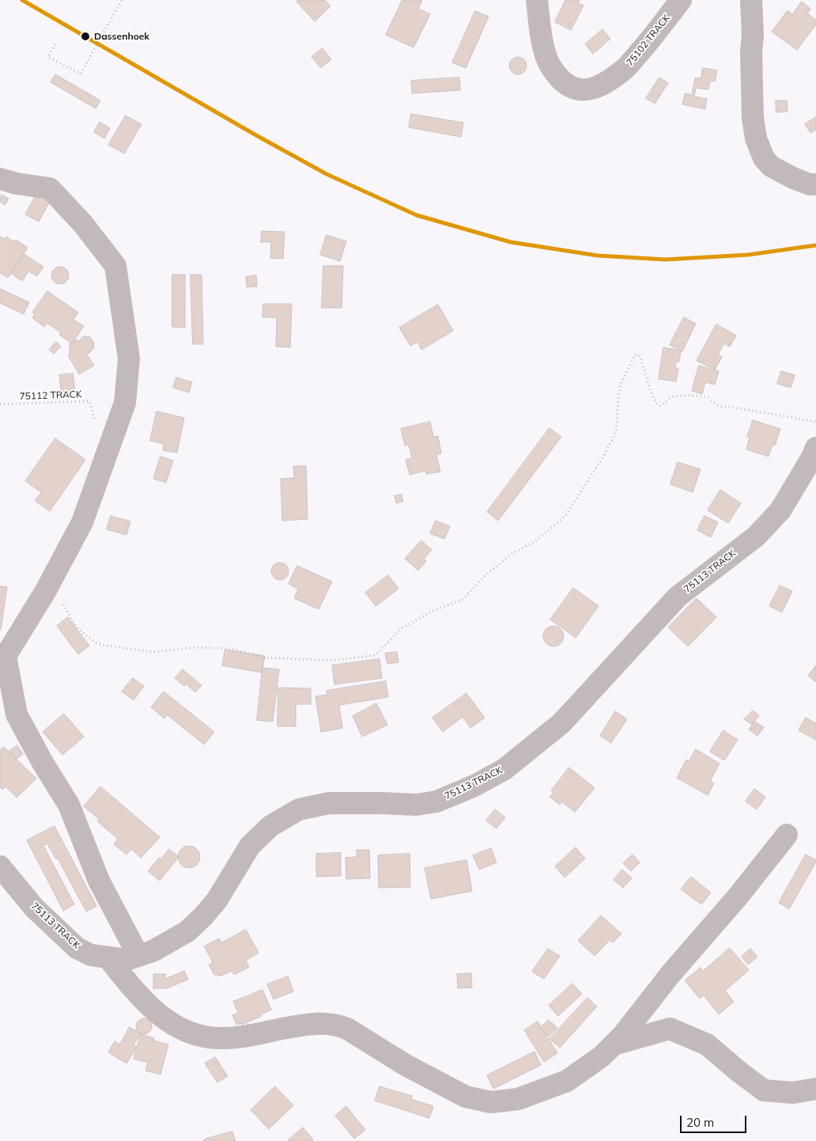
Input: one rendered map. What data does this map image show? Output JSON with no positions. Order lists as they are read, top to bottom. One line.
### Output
{"streets":{"street":["75102 TRACK","75113 TRACK"],"path":["75112 TRACK"]},"places":["Dassenhoek"],"scale_bar":"20 m"}
